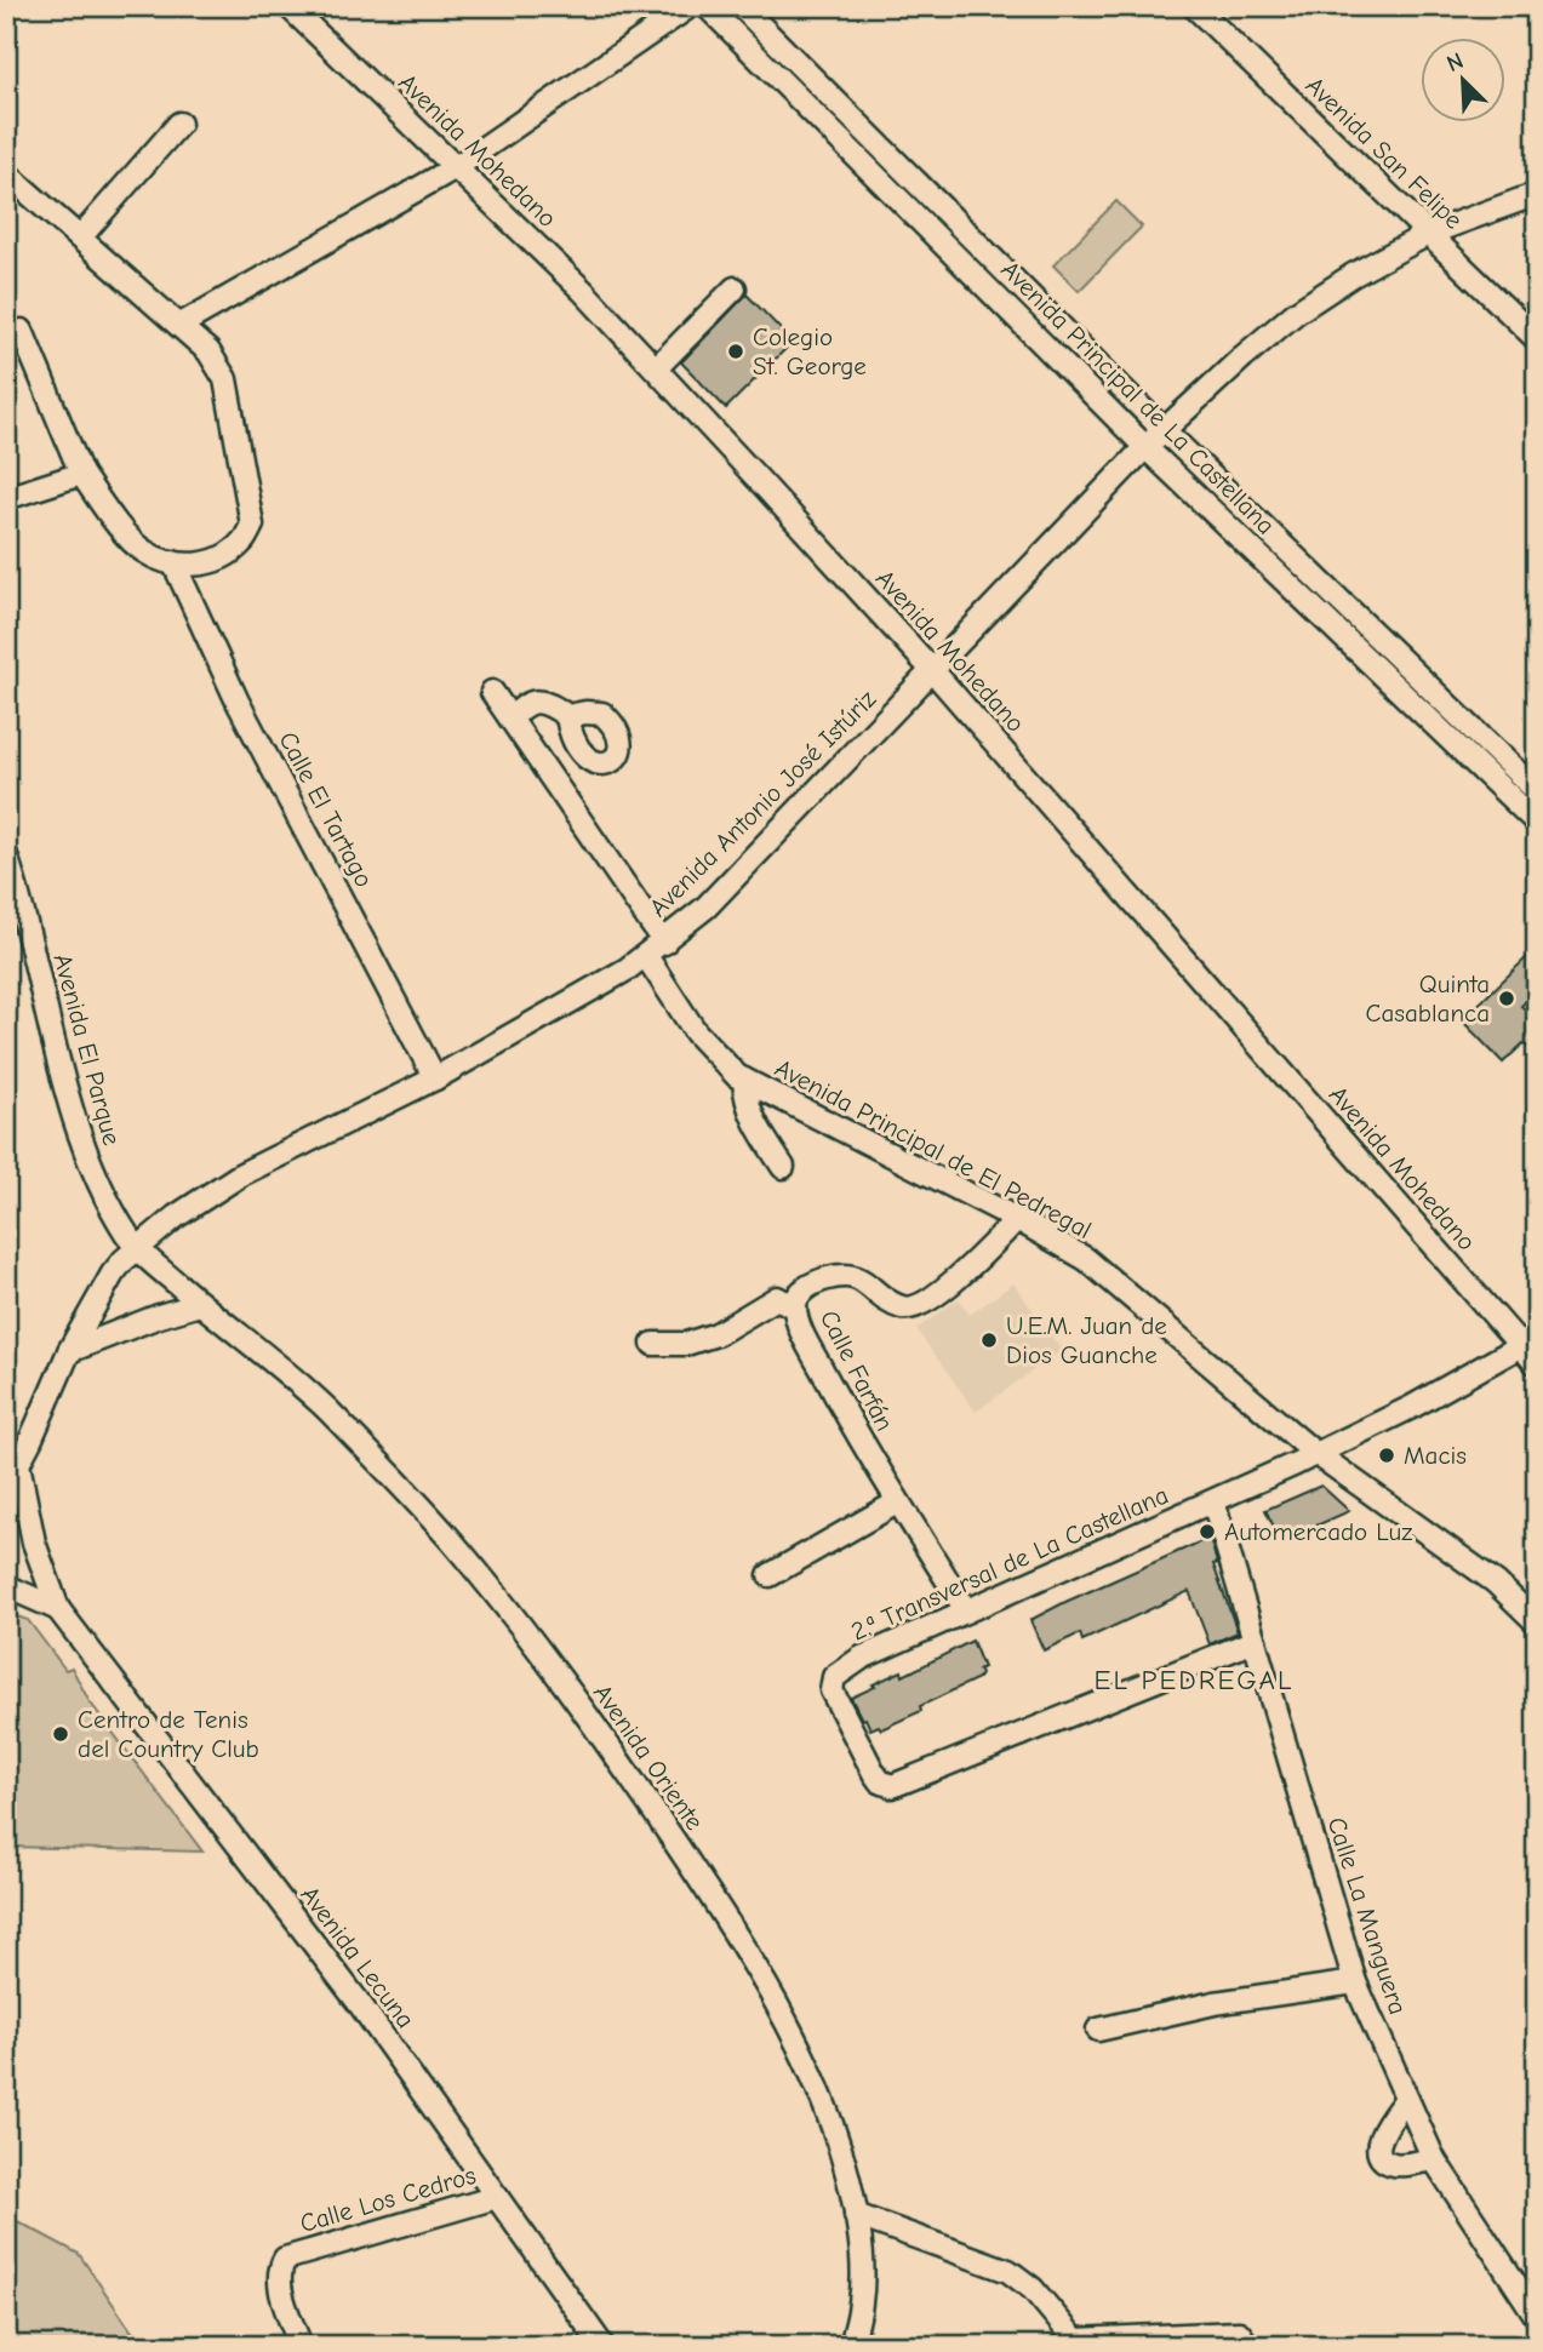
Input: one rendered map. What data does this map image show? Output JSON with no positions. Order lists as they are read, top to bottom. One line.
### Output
{"streets":{"street":["Avenida Mohedano","Avenida San Felipe","Avenida Principal de La Castellana","Avenida Antonio José Istúriz","Calle El Tartago","Avenida El Parque","Avenida Principal de El Pedregal","Calle Farfán","2.ª Transversal de La Castellana","Avenida Oriente","Calle La Manguera","Avenida Lecuna","Calle Los Cedros"]},"crossings":[["Avenida Mohedano","Avenida Antonio José Istúriz"],["Avenida Mohedano","2.ª Transversal de La Castellana"],["Avenida San Felipe","Avenida Antonio José Istúriz"],["Avenida Principal de La Castellana","Avenida Antonio José Istúriz"],["Avenida Antonio José Istúriz","Calle El Tartago"],["Avenida Antonio José Istúriz","Avenida El Parque"],["Avenida Antonio José Istúriz","Avenida Principal de El Pedregal"],["Avenida Antonio José Istúriz","Avenida Oriente"],["Avenida Antonio José Istúriz","Avenida Lecuna"],["Avenida El Parque","Avenida Oriente"],["Avenida Principal de El Pedregal","Calle Farfán"],["Avenida Principal de El Pedregal","2.ª Transversal de La Castellana"],["Calle Farfán","2.ª Transversal de La Castellana"],["2.ª Transversal de La Castellana","Calle La Manguera"],["Avenida Lecuna","Calle Los Cedros"]],"districts":["EL PEDREGAL"],"places":["Colegio St. George","Quinta Casablanca","U.E.M. Juan de Dios Guanche","Macis","Automercado Luz","Centro de Tenis del Country Club"],"north":"top left"}
